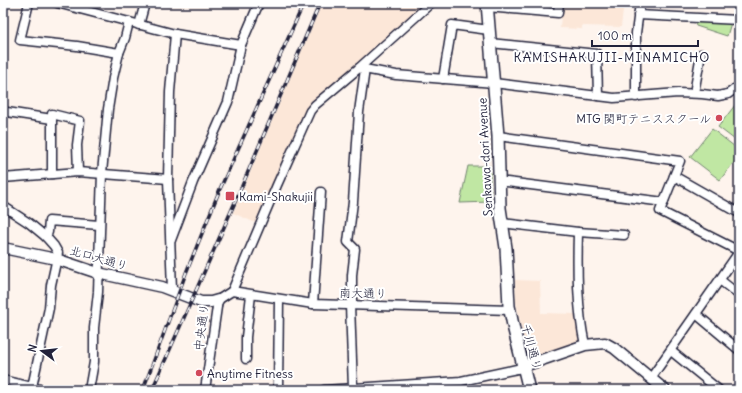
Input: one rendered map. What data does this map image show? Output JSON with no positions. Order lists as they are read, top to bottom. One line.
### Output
{"streets":{"main road":["Senkawa-dori Avenue","千川通り"],"street":["北口大通り","南大通り","中央通り"]},"crossings":[["Senkawa-dori Avenue","南大通り"],["Senkawa-dori Avenue","千川通り"],["北口大通り","中央通り"],["南大通り","千川通り"]],"districts":["KAMISHAKUJII-MINAMICHO"],"places":{"other":["MTG 関町テニススクール","Anytime Fitness"],"transit":["Kami-Shakujii"]},"scale_bar":"100 m","north":"left"}
